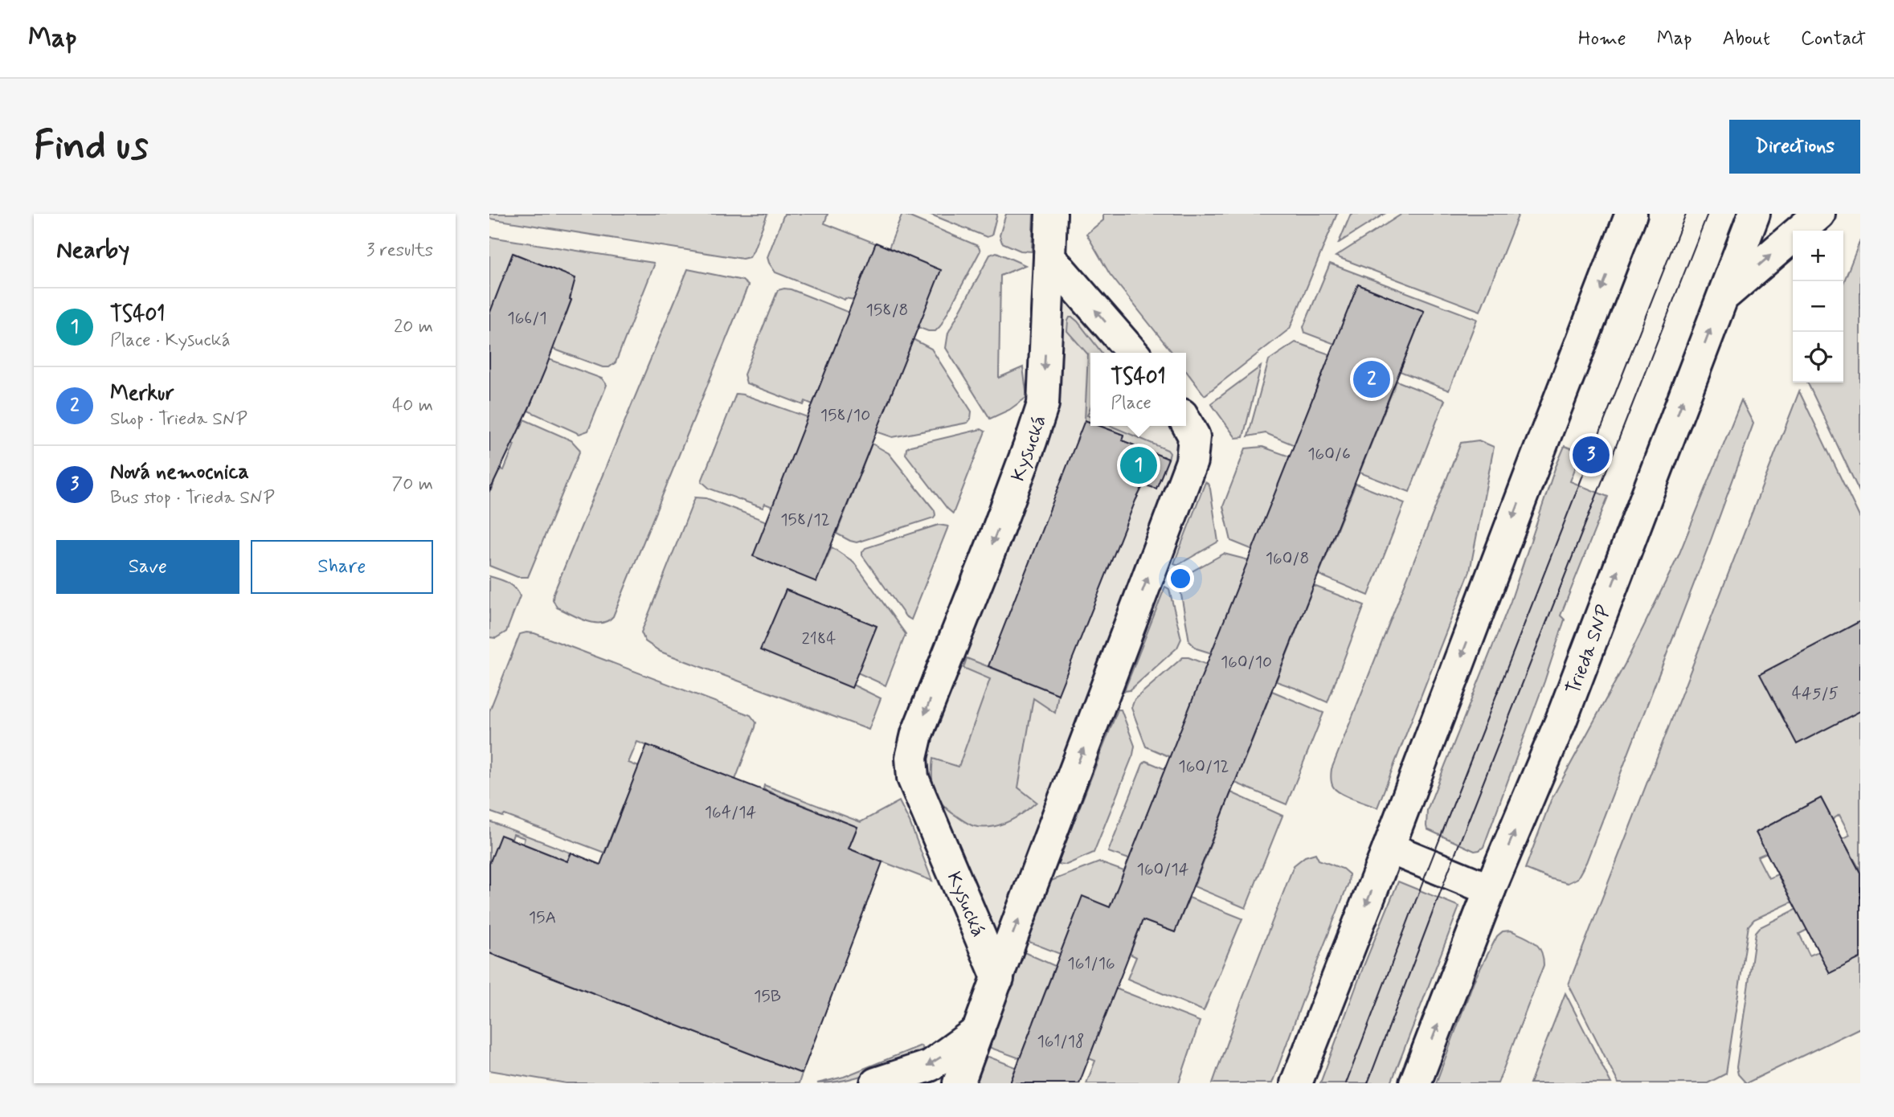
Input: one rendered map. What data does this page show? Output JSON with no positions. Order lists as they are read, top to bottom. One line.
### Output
{"streets":{"street":["Kysucká","Trieda SNP"]},"house_numbers":["158/8","166/1","158/10","160/6","158/12","160/8","2184","160/10","445/5","160/12","164/14","160/14","15A","161/16","15B","161/18"],"page":{"header":"Map","nav":["Home","Map","About","Contact"],"buttons":["Directions",["Save","Share"]],"title":"Find us","heading":["Nearby","3 results"],"map_buttons":["+","−"],"list":[{"mark":"1","name":"TS401","note":"Place · Kysucká","value":"20 m"},{"mark":"2","name":"Merkur","note":"Shop · Trieda SNP","value":"40 m"},{"mark":"3","name":"Nová nemocnica","note":"Bus stop · Trieda SNP","value":"70 m"}],"popup":["TS401","Place"],"pins":["2","3","1"]}}
